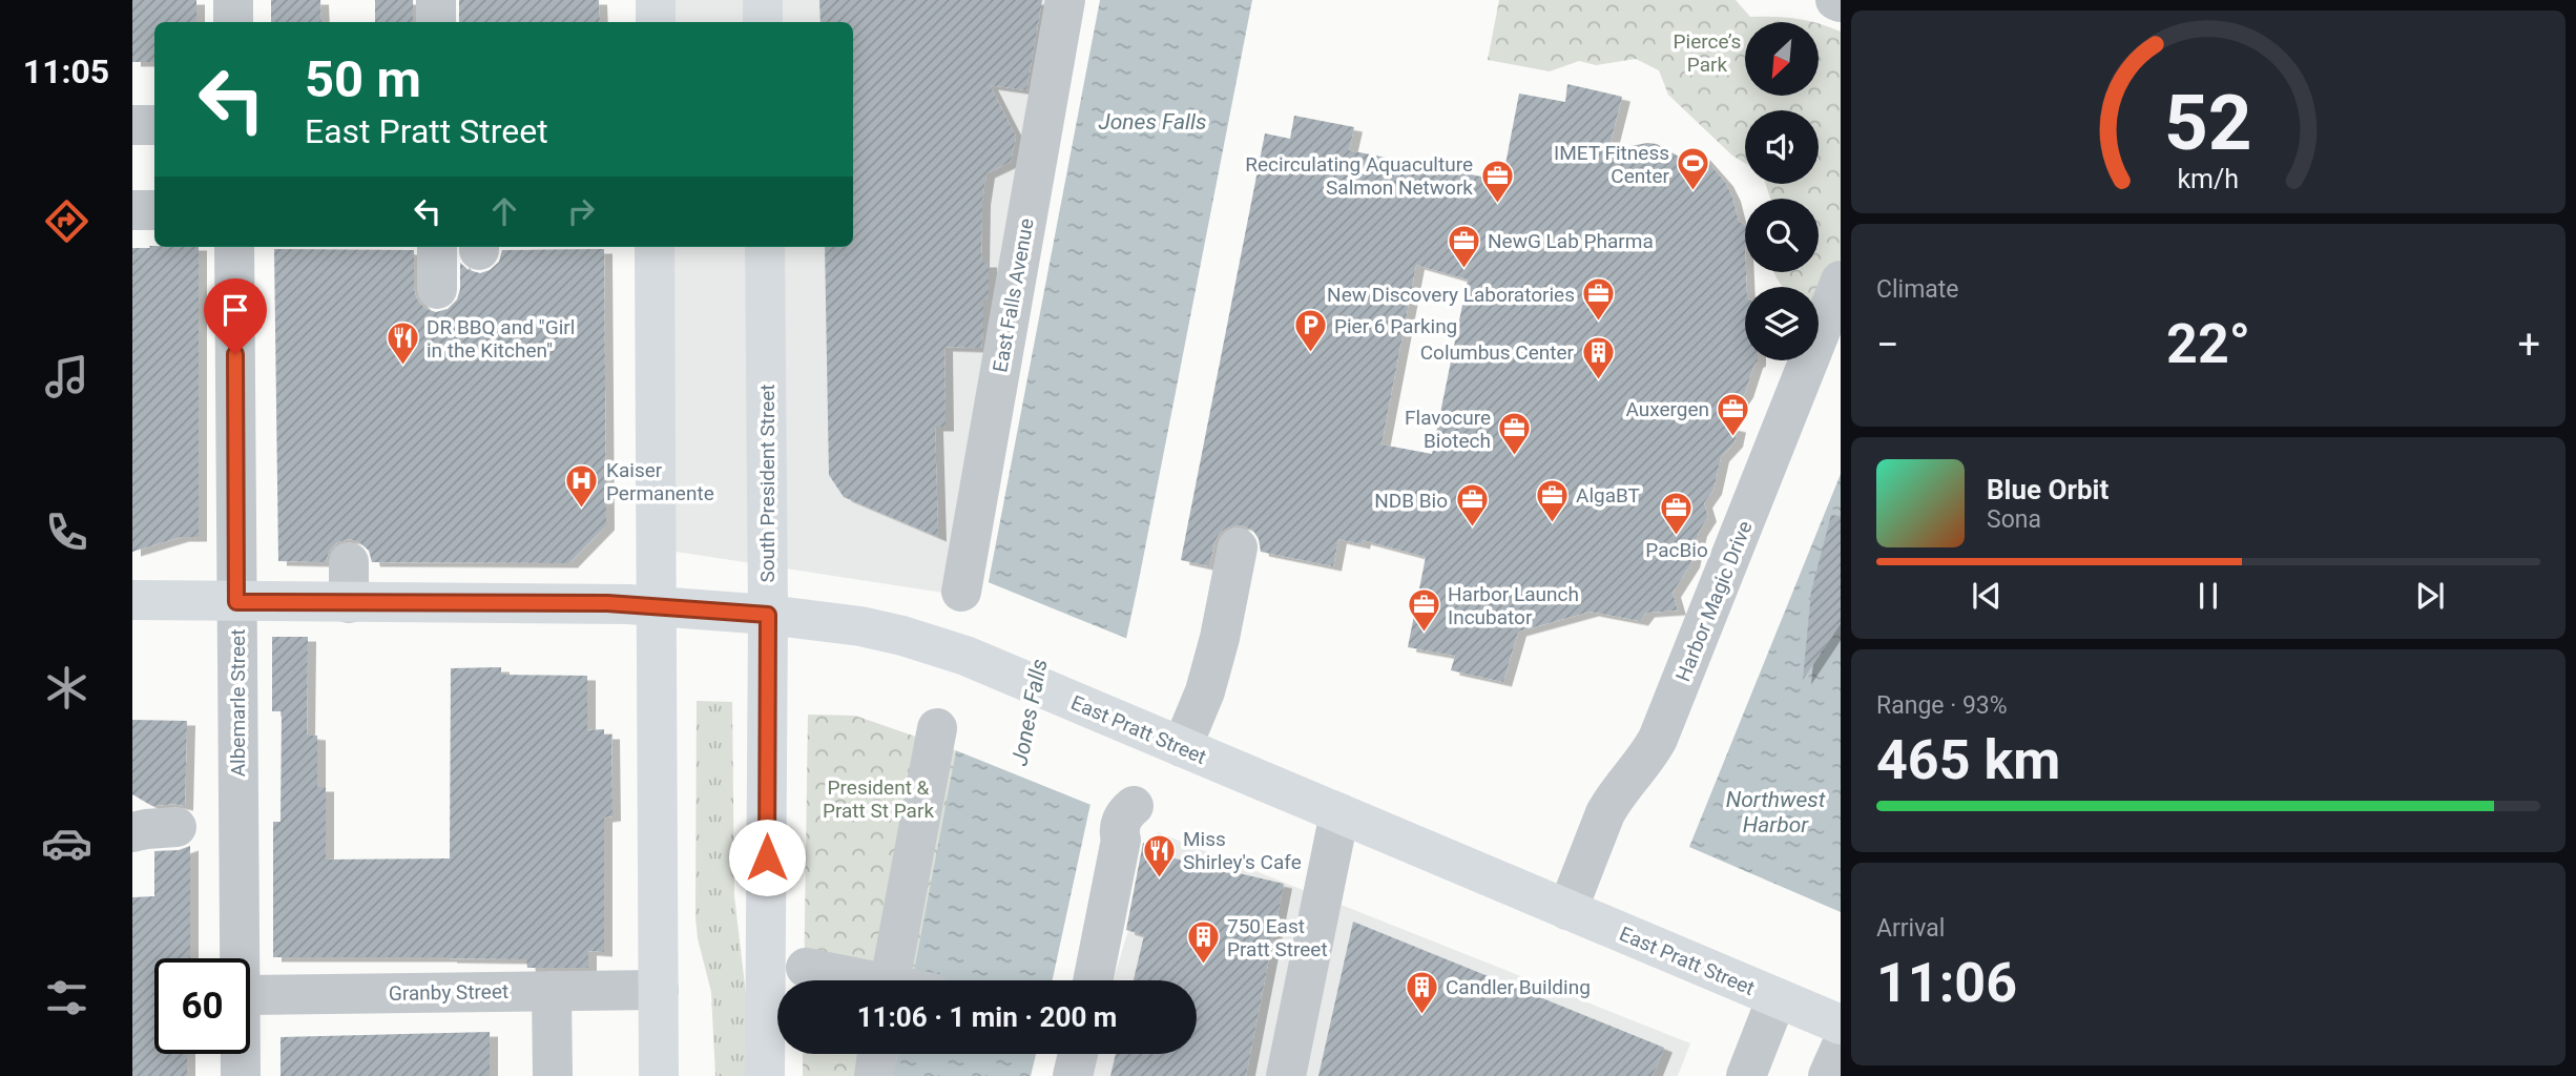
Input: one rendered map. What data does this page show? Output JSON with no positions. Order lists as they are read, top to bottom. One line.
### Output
{"streets":{"main road":["South President Street","East Pratt Street"],"street":["East Falls Avenue","Harbor Magic Drive","Albemarle Street","Granby Street"]},"crossings":[["South President Street","East Pratt Street"],["Harbor Magic Drive","East Pratt Street"],["Albemarle Street","East Pratt Street"]],"water":["Jones Falls","Northwest Harbor"],"parks":["Pierce’s Park","President & Pratt St Park"],"places":{"sports":["IMET Fitness Center"],"office":["Recirculating Aquaculture Salmon Network","NewG Lab Pharma","New Discovery Laboratories","Auxergen","Flavocure Biotech","AlgaBT","NDB Bio","PacBio","Harbor Launch Incubator"],"parking":["Pier 6 Parking"],"restaurant":["DR BBQ and \"Girl in the Kitchen\"","Miss Shirley's Cafe"],"building":["Columbus Center","750 East Pratt Street","Candler Building"],"hospital":["Kaiser Permanente"]},"north":"bottom left","page":{"tabs":"11:05","turn":["50 m","East Pratt Street"],"tile":["Climate",["Range · 93%","465 km"],["Arrival","11:06"]],"heat":["−","22°","+"],"song":["Blue Orbit","Sona"],"limit":"60","trip":"11:06 · 1 min · 200 m","gauge":["52","km/h"]}}
